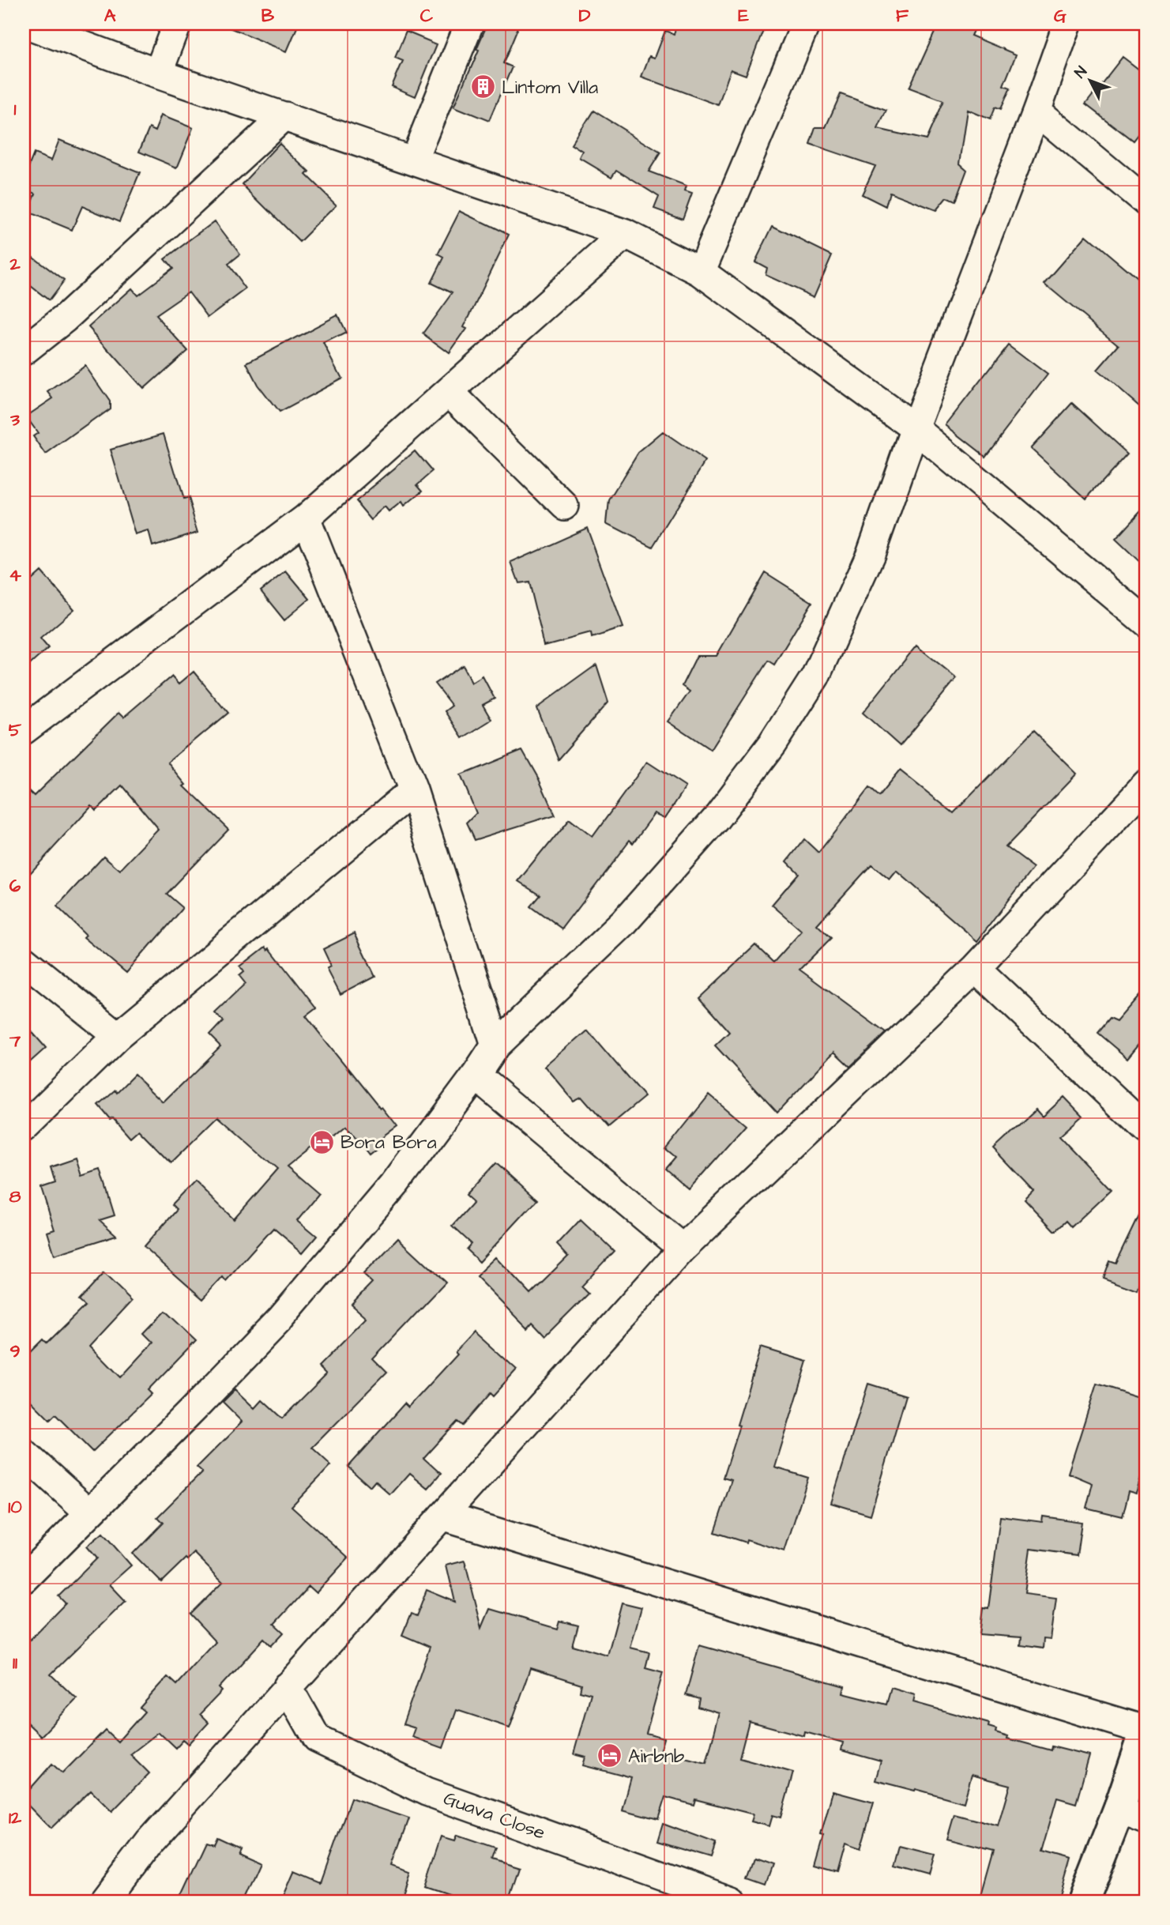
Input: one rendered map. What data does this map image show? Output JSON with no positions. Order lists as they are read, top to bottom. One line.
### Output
{"streets":{"street":["Guava Close"]},"places":{"building":["Lintom Villa"],"hotel":["Bora Bora","Airbnb"]},"north":"top left","grid":{"columns":["A","B","C","D","E","F","G"],"rows":["1","2","3","4","5","6","7","8","9","10","11","12"]}}
